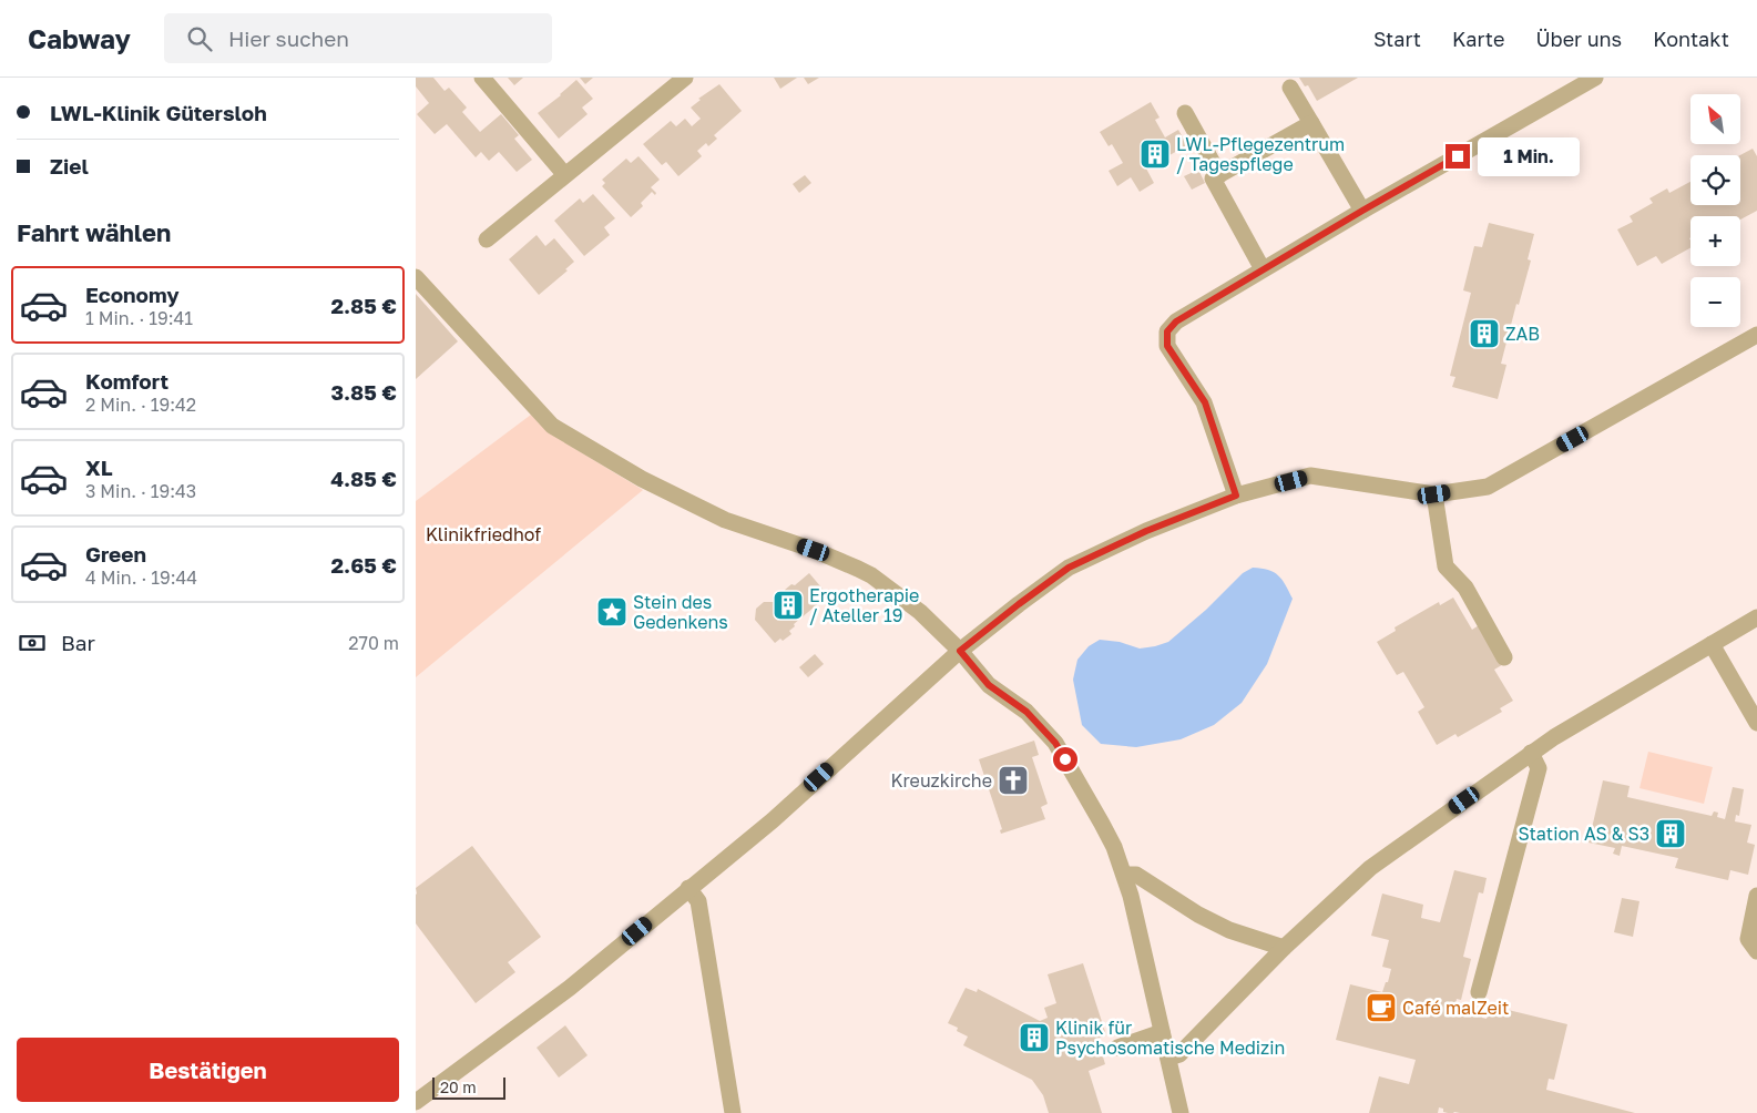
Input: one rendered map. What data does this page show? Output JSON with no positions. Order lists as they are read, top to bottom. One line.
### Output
{"parks":["Klinikfriedhof"],"places":{"building":["LWL-Pflegezentrum / Tagespflege","ZAB","Ergotherapie / Ateller 19","Station AS & S3","Klinik für Psychosomatische Medizin"],"place":["Stein des Gedenkens"],"church":["Kreuzkirche"],"cafe":["Café malZeit"]},"scale_bar":"20 m","north":"top left","page":{"header":"Cabway","search":"Hier suchen","nav":["Start","Karte","Über uns","Kontakt"],"banner":["LWL-Klinik Gütersloh","Ziel"],"map_buttons":["+","−"],"bubble":"1 Min.","heading":"Fahrt wählen","list":[{"name":"Economy","note":"1 Min. · 19:41","value":"2.85 €"},{"name":"Komfort","note":"2 Min. · 19:42","value":"3.85 €"},{"name":"XL","note":"3 Min. · 19:43","value":"4.85 €"},{"name":"Green","note":"4 Min. · 19:44","value":"2.65 €"}],"pay":["Bar","270 m"],"buttons":"Bestätigen","scale":"20 m"}}
